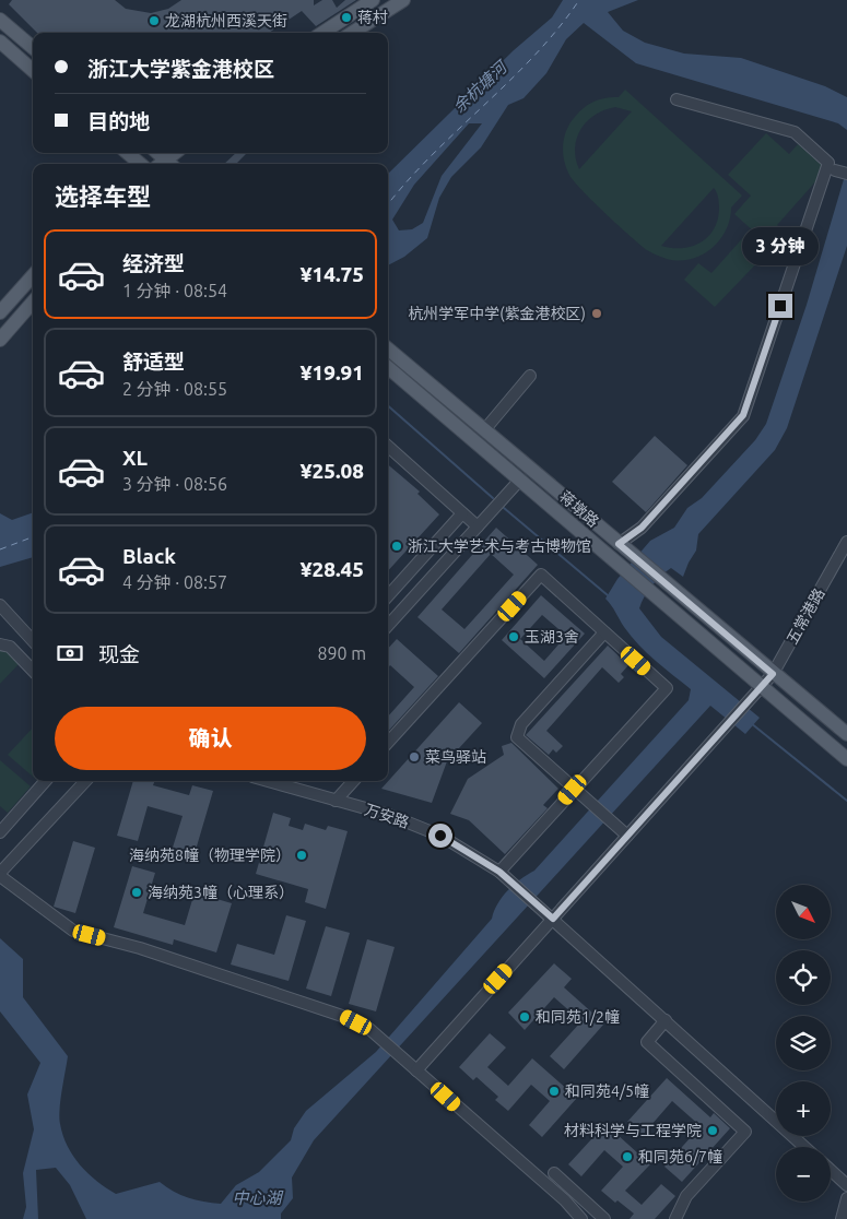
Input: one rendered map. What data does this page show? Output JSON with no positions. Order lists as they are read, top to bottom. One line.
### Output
{"streets":{"main road":["蒋墩路"],"street":["五常港路","万安路"]},"crossings":[["蒋墩路","五常港路"],["五常港路","万安路"]],"water":["余杭塘河","中心湖"],"places":["蒋村","龙湖杭州西溪天街","杭州学军中学(紫金港校区)","浙江大学艺术与考古博物馆","玉湖3舍","菜鸟驿站","海纳苑8幢（物理学院）","海纳苑3幢（心理系）","和同苑1/2幢","和同苑4/5幢","材料科学与工程学院","和同苑6/7幢"],"north":"bottom right","page":{"banner":["浙江大学紫金港校区","目的地"],"heading":"选择车型","bubble":"3 分钟","list":[{"name":"经济型","note":"1 分钟 · 08:54","value":"¥14.75"},{"name":"舒适型","note":"2 分钟 · 08:55","value":"¥19.91"},{"name":"XL","note":"3 分钟 · 08:56","value":"¥25.08"},{"name":"Black","note":"4 分钟 · 08:57","value":"¥28.45"}],"pay":["现金","890 m"],"buttons":"确认","map_buttons":["+","−"]}}
